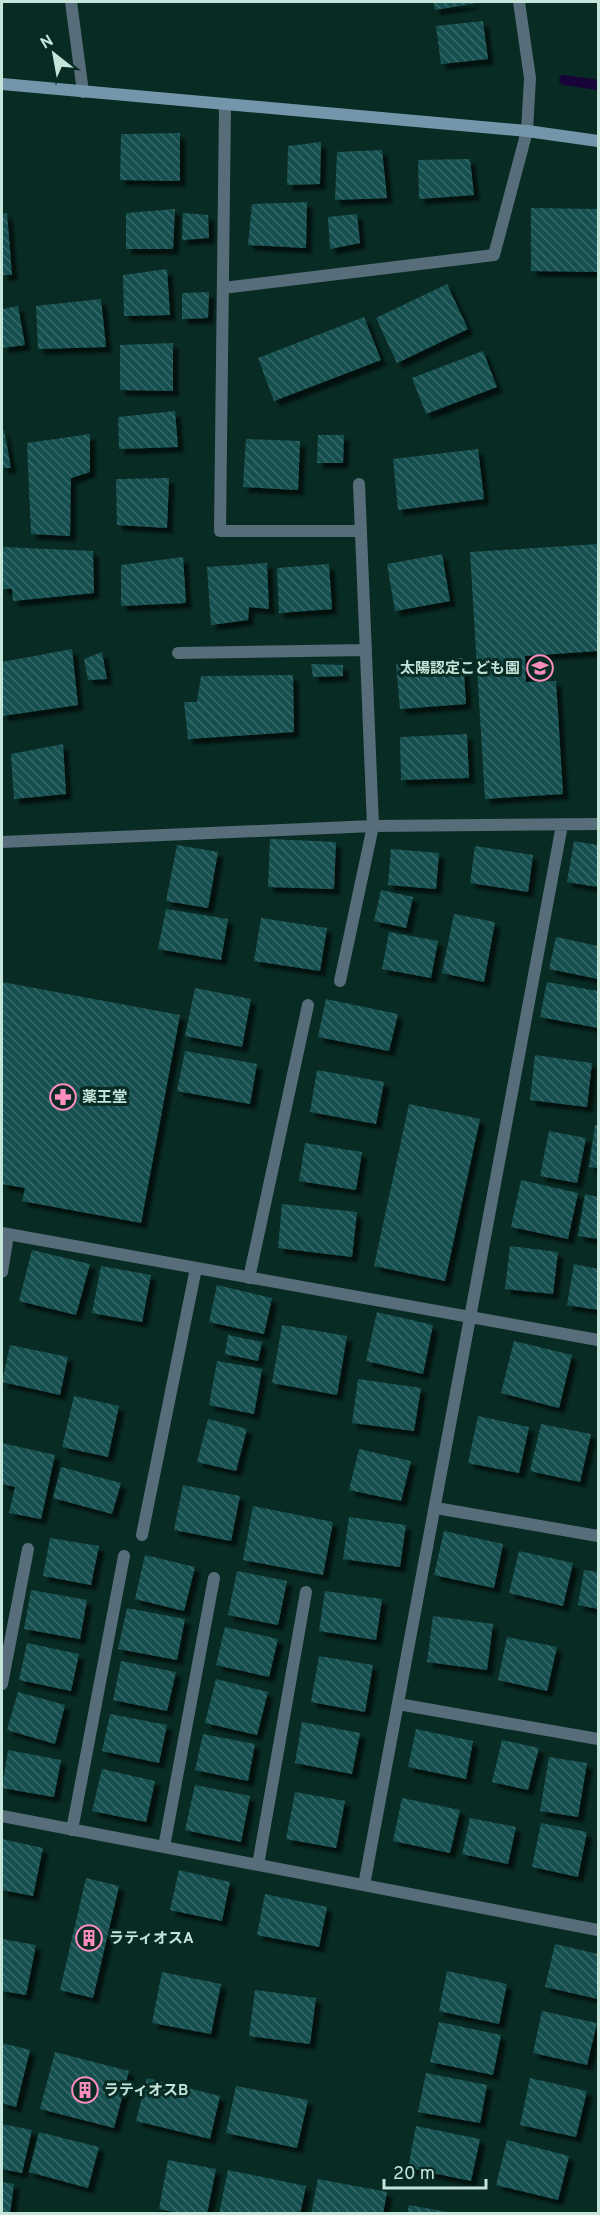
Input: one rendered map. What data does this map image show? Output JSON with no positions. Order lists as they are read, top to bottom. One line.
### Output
{"places":{"school or university":["太陽認定こども園"],"pharmacy":["薬王堂"],"building":["ラティオスA","ラティオスB"]},"scale_bar":"20 m","north":"top left"}
